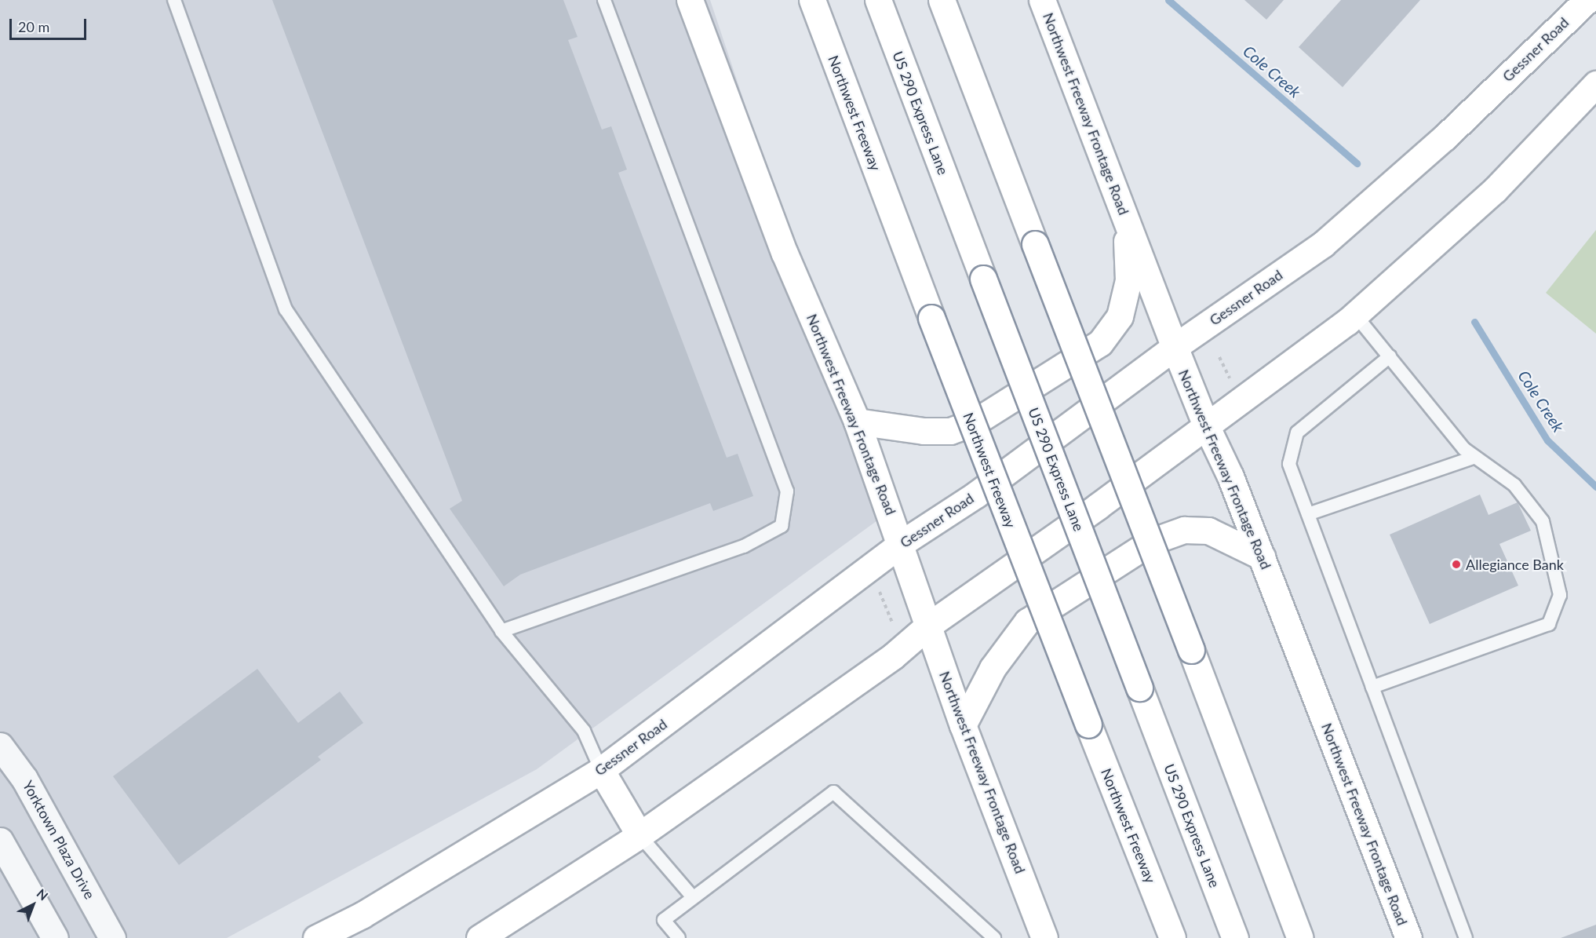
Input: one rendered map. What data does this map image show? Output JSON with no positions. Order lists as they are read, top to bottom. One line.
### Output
{"streets":{"main road":["Gessner Road","Northwest Freeway","US 290 Express Lane","Northwest Freeway Frontage Road"],"street":["Yorktown Plaza Drive"]},"crossings":[["Gessner Road","Northwest Freeway Frontage Road"]],"water":["Cole Creek"],"places":["Allegiance Bank"],"scale_bar":"20 m","north":"top right"}
